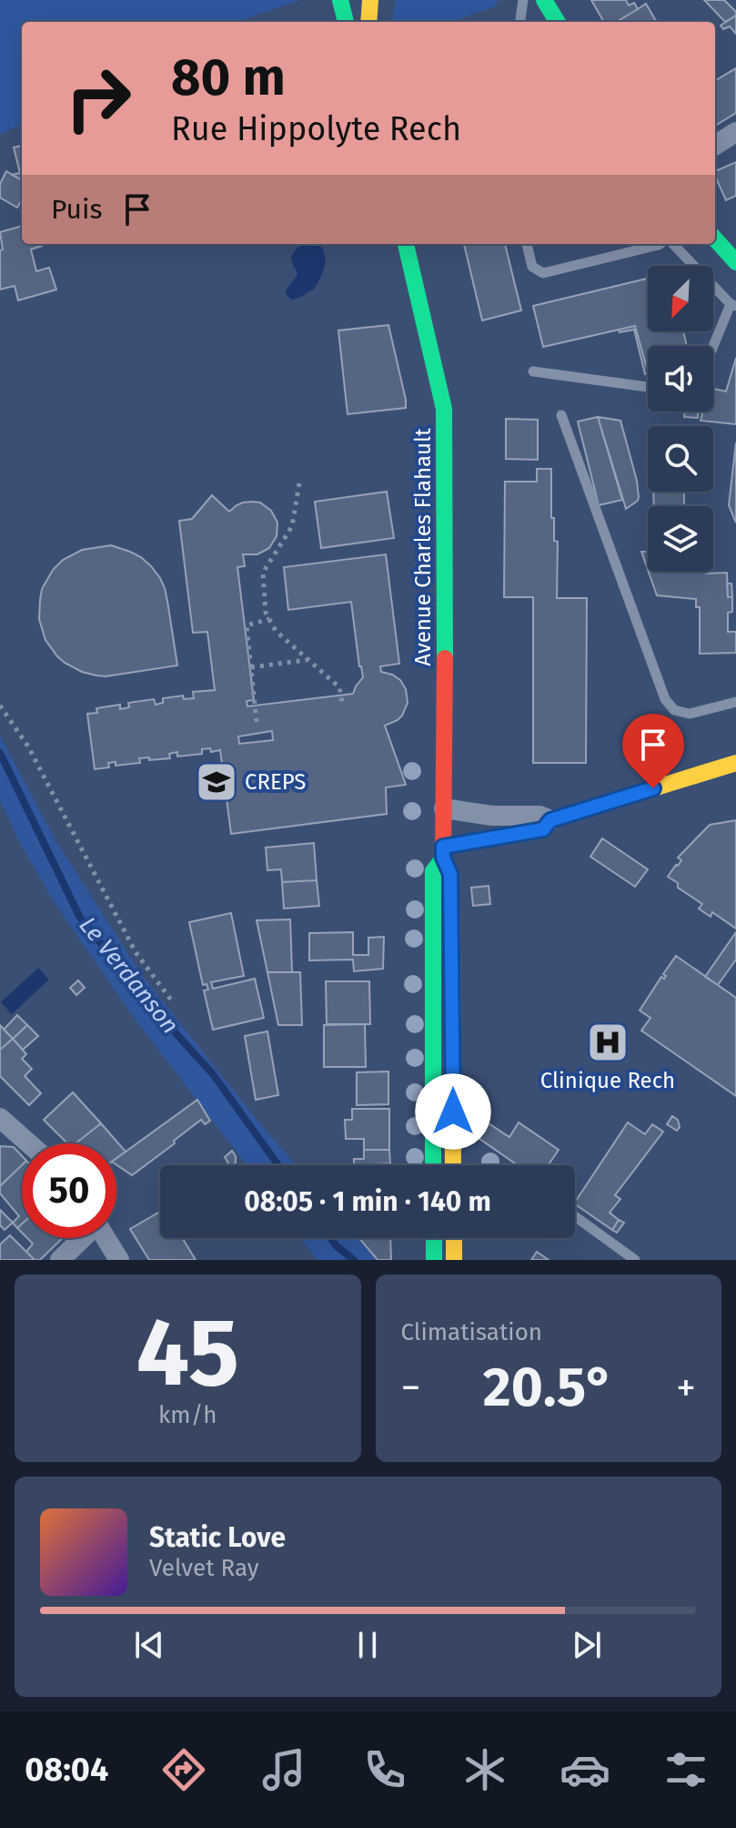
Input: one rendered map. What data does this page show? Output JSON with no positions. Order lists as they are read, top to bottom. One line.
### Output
{"streets":{"main road":["Avenue Charles Flahault"]},"water":["Le Verdanson"],"places":{"school or university":["CREPS"],"hospital":["Clinique Rech"]},"north":"bottom left","page":{"turn":["80 m","Rue Hippolyte Rech"],"then":"Puis","limit":"50","trip":"08:05 · 1 min · 140 m","tile":[["45","km/h"],"Climatisation"],"heat":["−","20.5°","+"],"song":["Static Love","Velvet Ray"],"tabs":"08:04"}}
